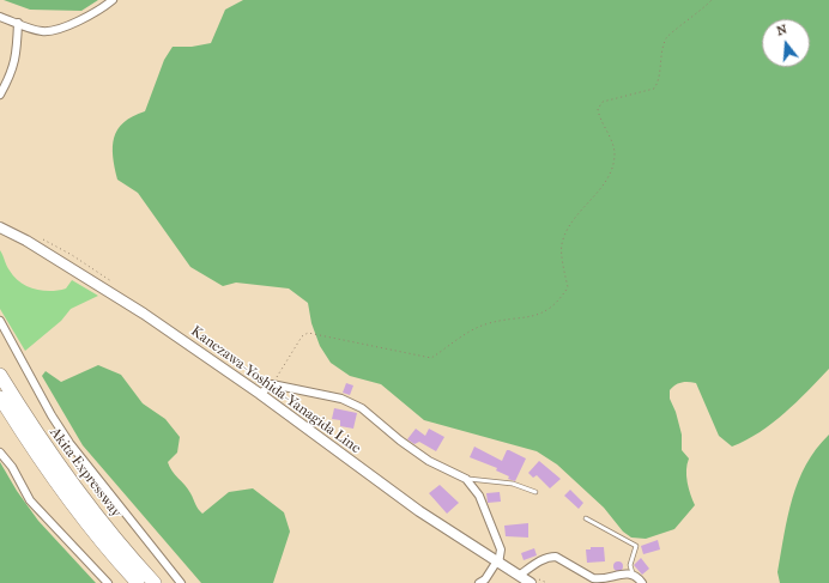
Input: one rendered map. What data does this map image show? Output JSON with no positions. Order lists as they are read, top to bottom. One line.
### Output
{"streets":{"highway":["Akita Expressway"],"main road":["Kanezawa-Yoshida-Yanagida Line"]},"north":"top"}
